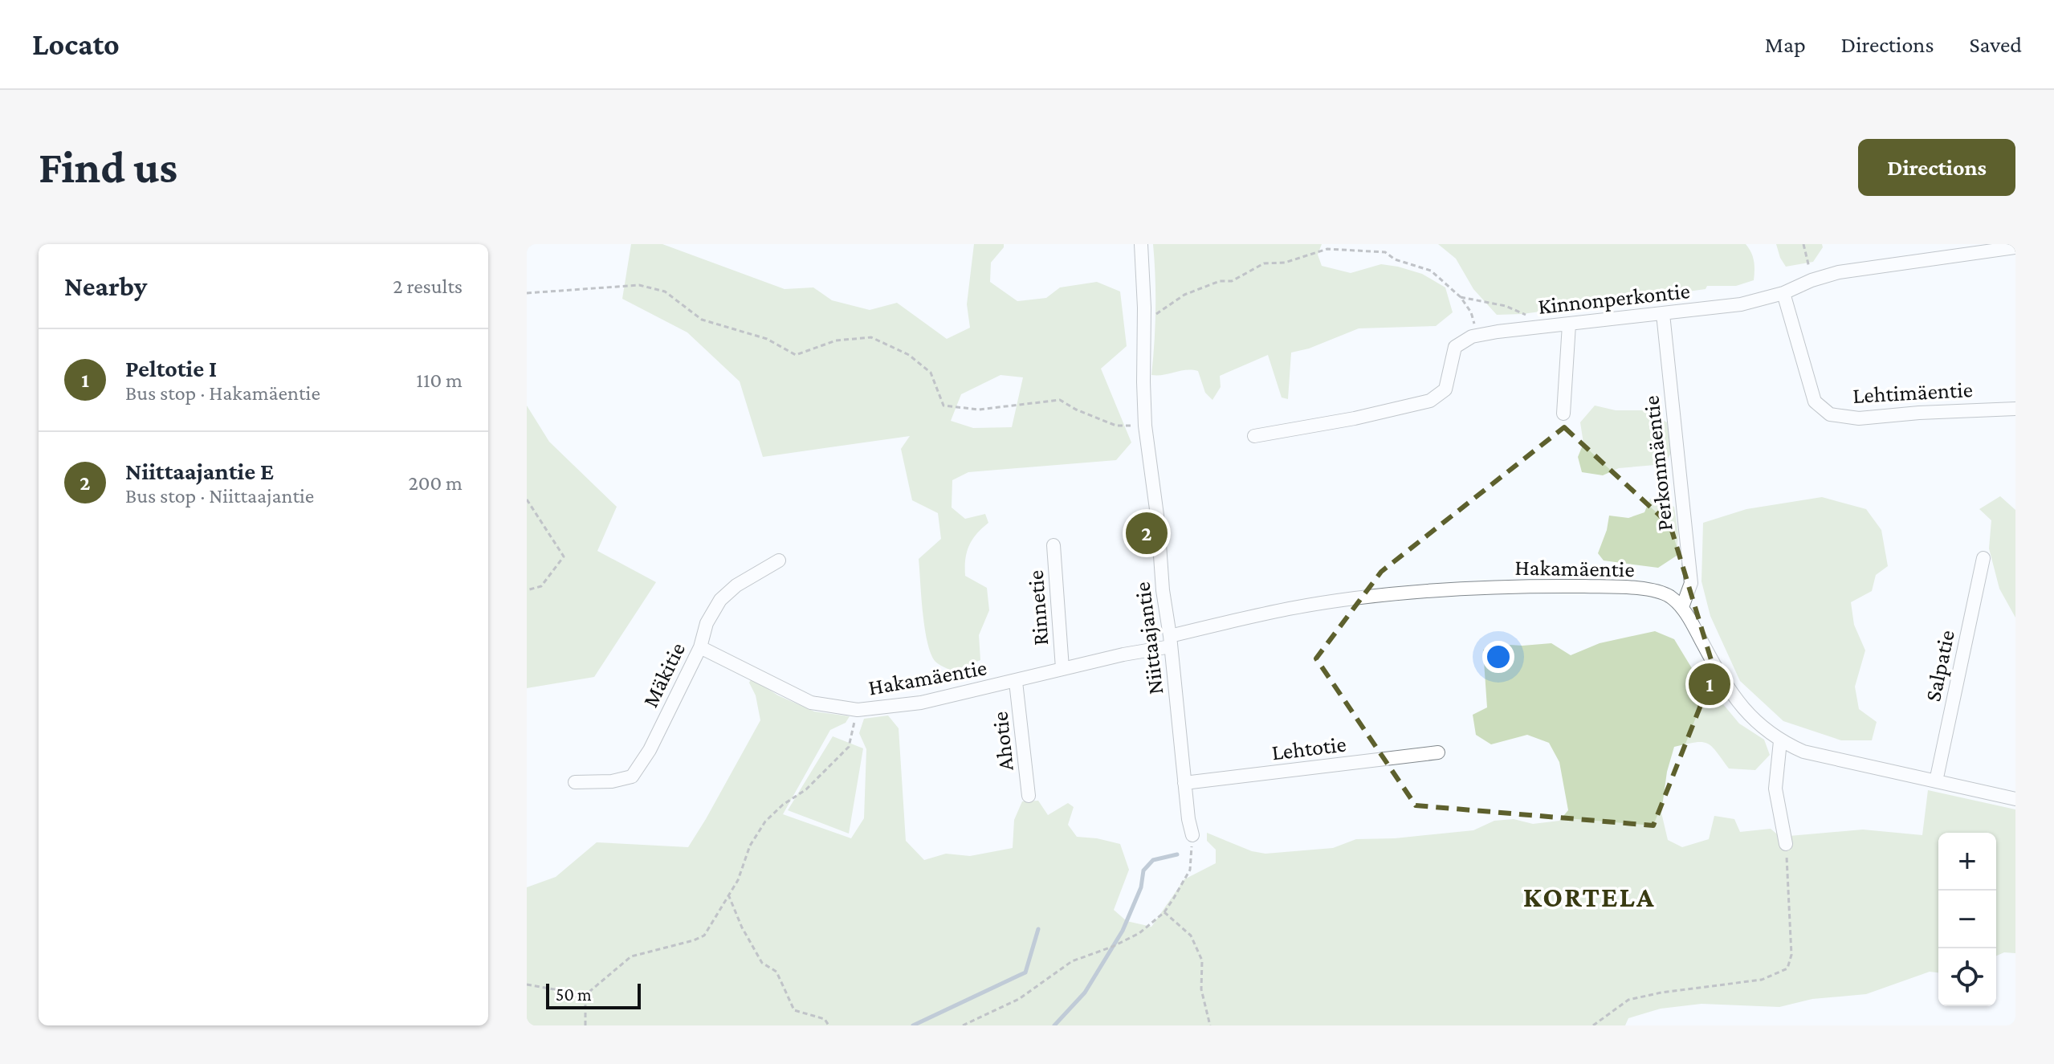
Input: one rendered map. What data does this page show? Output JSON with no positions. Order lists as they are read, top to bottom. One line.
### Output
{"streets":{"street":["Kinnonperkontie","Lehtimäentie","Perkonmäentie","Hakamäentie","Rinnetie","Niittaajantie","Salpatie","Mäkitie","Ahotie","Lehtotie"]},"crossings":[["Kinnonperkontie","Lehtimäentie"],["Kinnonperkontie","Perkonmäentie"],["Perkonmäentie","Hakamäentie"],["Hakamäentie","Rinnetie"],["Hakamäentie","Niittaajantie"],["Hakamäentie","Mäkitie"],["Hakamäentie","Ahotie"],["Niittaajantie","Lehtotie"]],"districts":["KORTELA"],"scale_bar":"50 m","page":{"header":"Locato","nav":["Map","Directions","Saved"],"buttons":"Directions","title":"Find us","heading":["Nearby","2 results"],"list":[{"mark":"1","name":"Peltotie I","note":"Bus stop · Hakamäentie","value":"110 m"},{"mark":"2","name":"Niittaajantie E","note":"Bus stop · Niittaajantie","value":"200 m"}],"pins":["2","1"],"map_buttons":["+","−"],"scale":"50 m"}}
